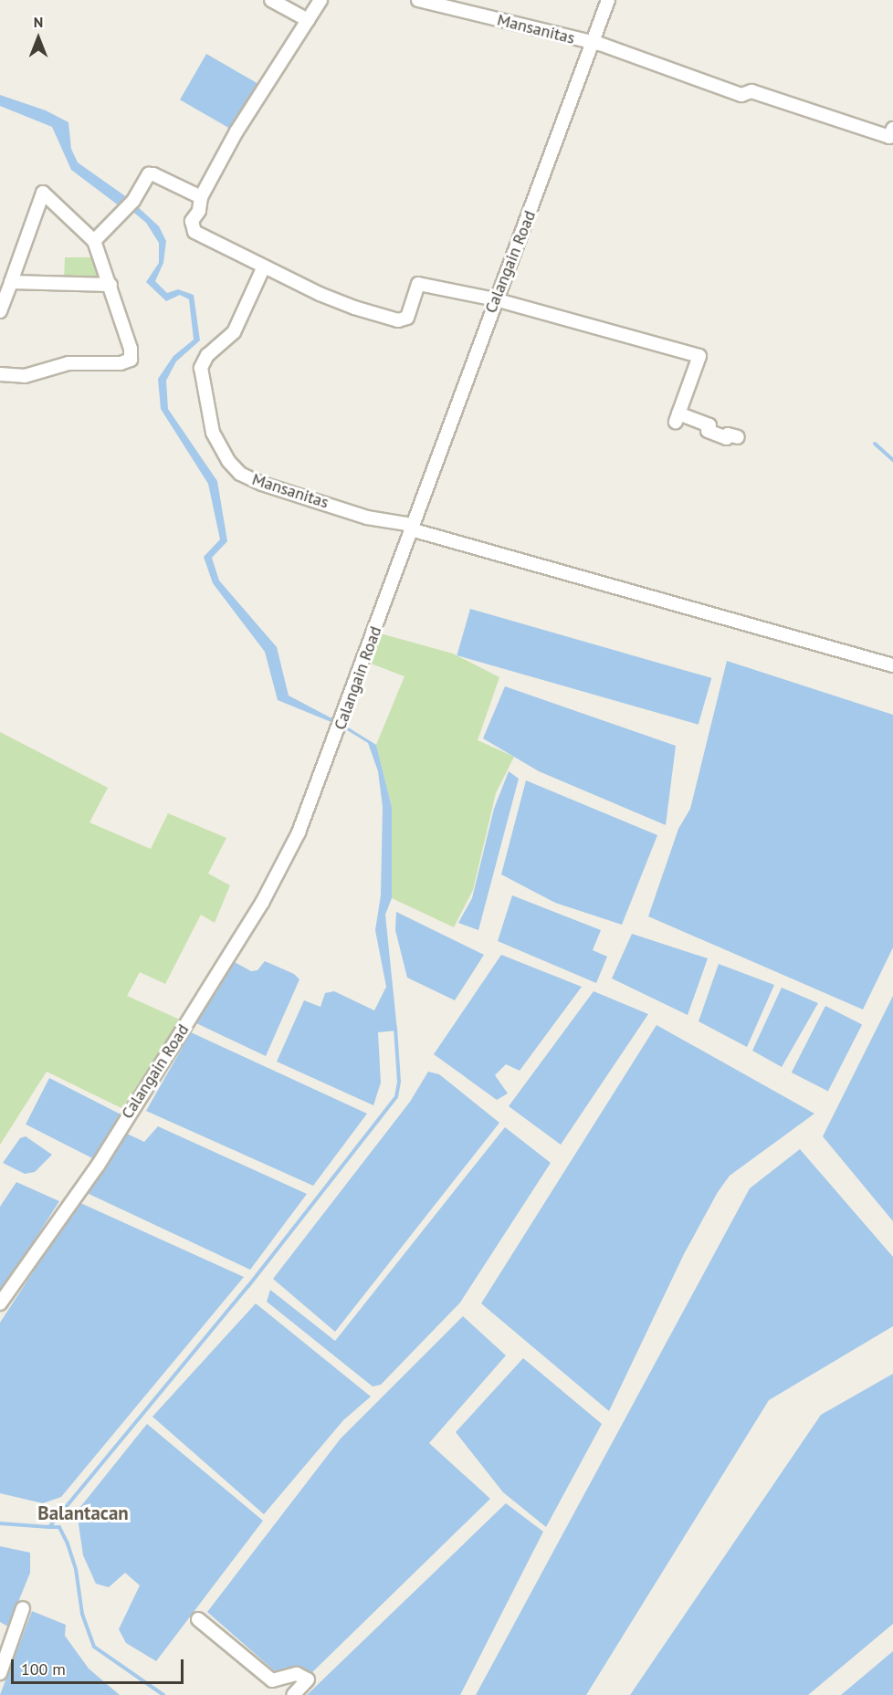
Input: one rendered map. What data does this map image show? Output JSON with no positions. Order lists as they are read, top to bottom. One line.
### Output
{"streets":{"street":["Mansanitas","Calangain Road"]},"crossings":[["Mansanitas","Calangain Road"]],"districts":["Balantacan"],"scale_bar":"100 m","north":"top"}
